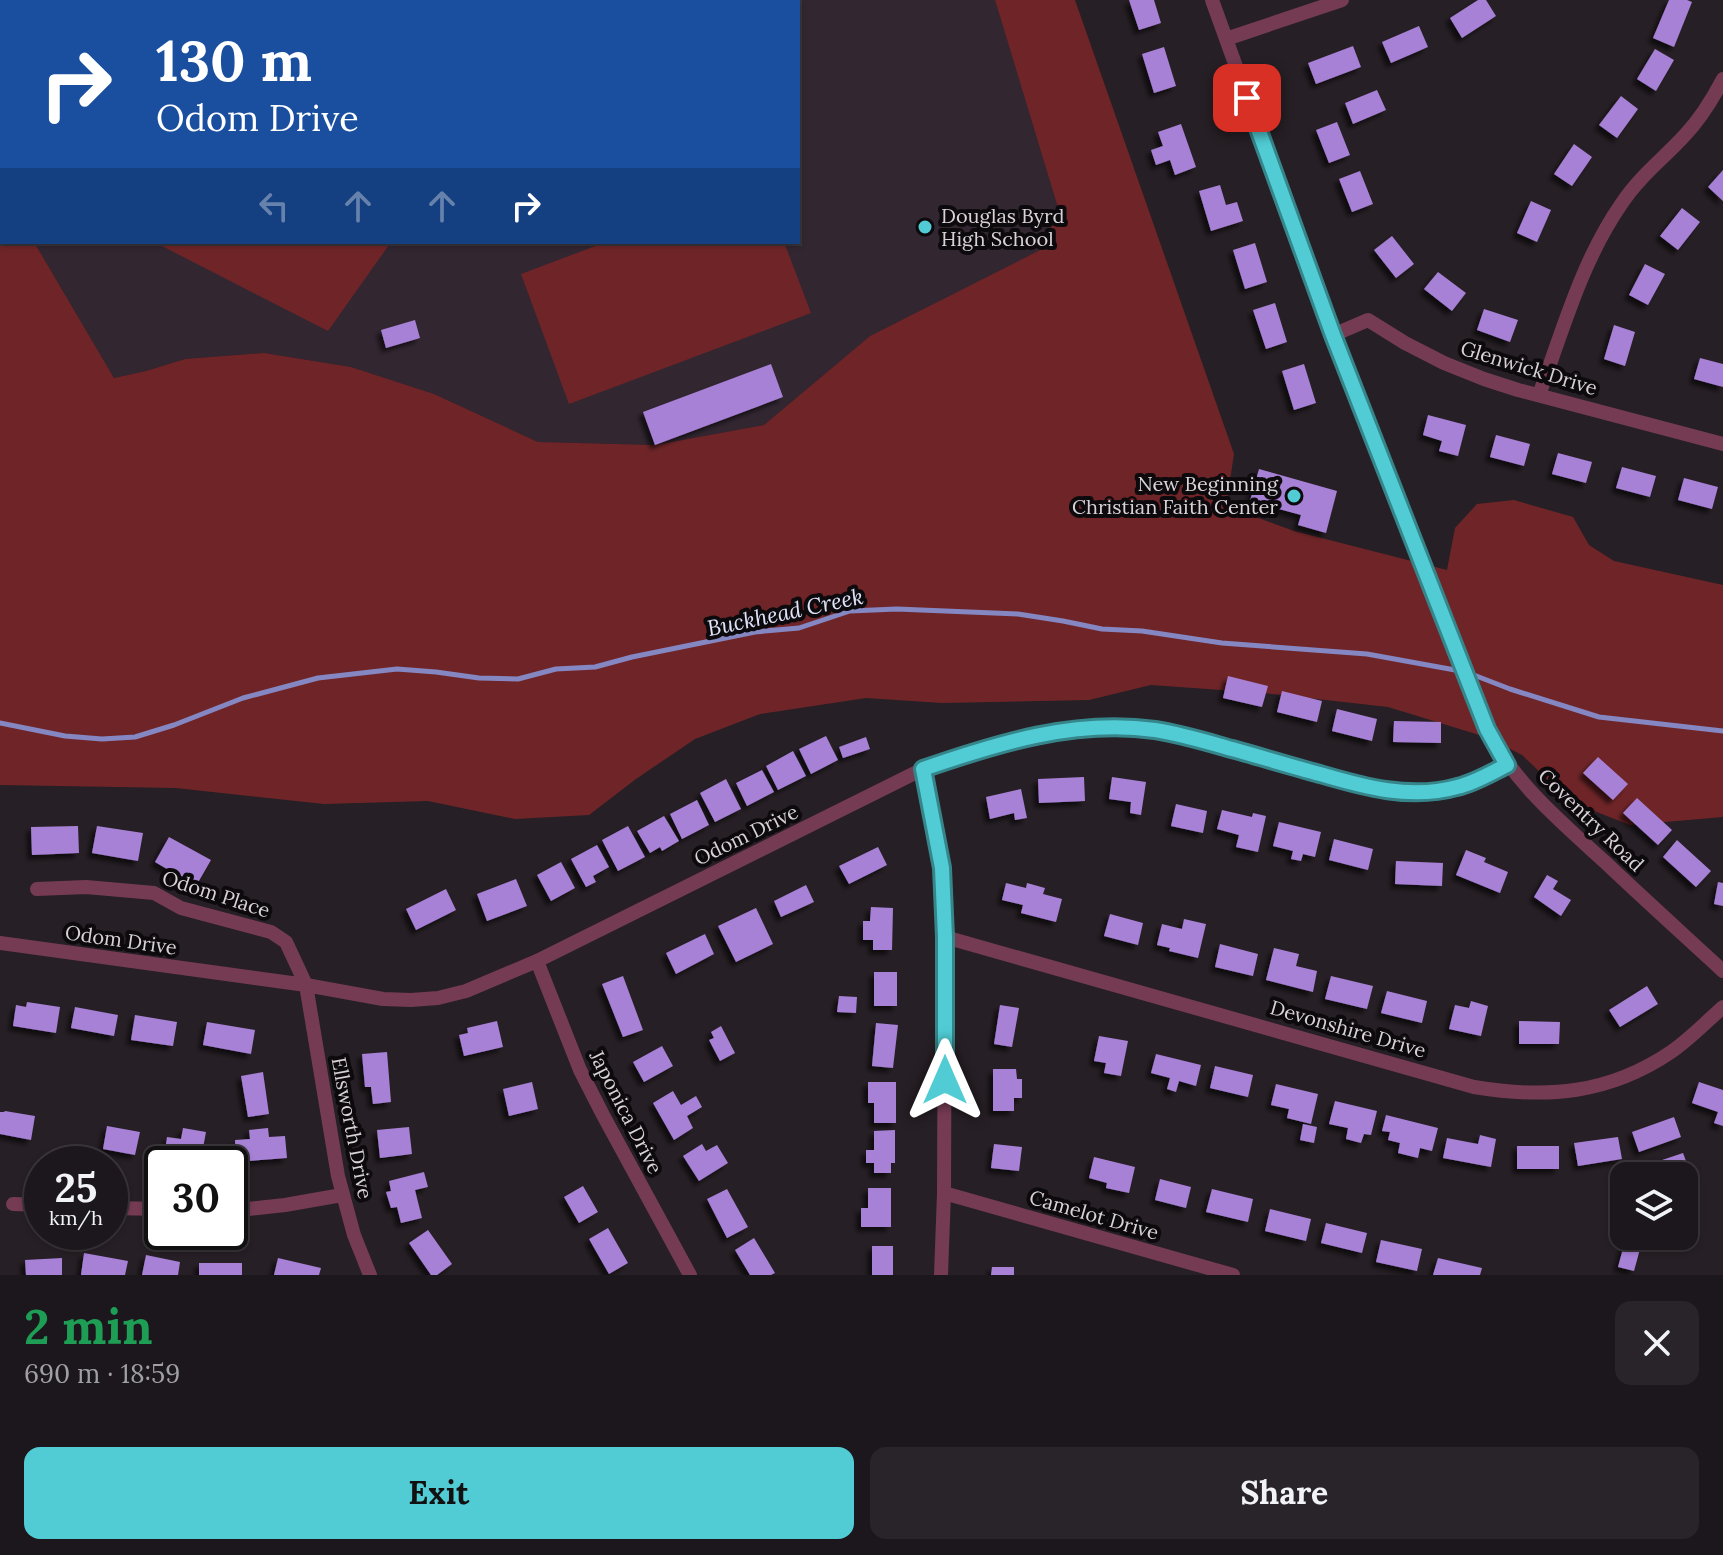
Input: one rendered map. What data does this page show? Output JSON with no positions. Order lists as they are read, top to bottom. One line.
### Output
{"streets":{"street":["Glenwick Drive","Coventry Road","Odom Drive","Odom Place","Devonshire Drive","Japonica Drive","Ellsworth Drive","Camelot Drive"]},"crossings":[["Glenwick Drive","Coventry Road"],["Coventry Road","Odom Drive"],["Odom Drive","Odom Place"],["Odom Drive","Japonica Drive"],["Odom Drive","Ellsworth Drive"],["Odom Place","Ellsworth Drive"]],"water":["Buckhead Creek"],"places":["Douglas Byrd High School","New Beginning Christian Faith Center"],"page":{"turn":["130 m","Odom Drive"],"speed":"25 km/h","limit":"30","heading":["2 min","690 m · 18:59"],"buttons":["Exit","Share"]}}
